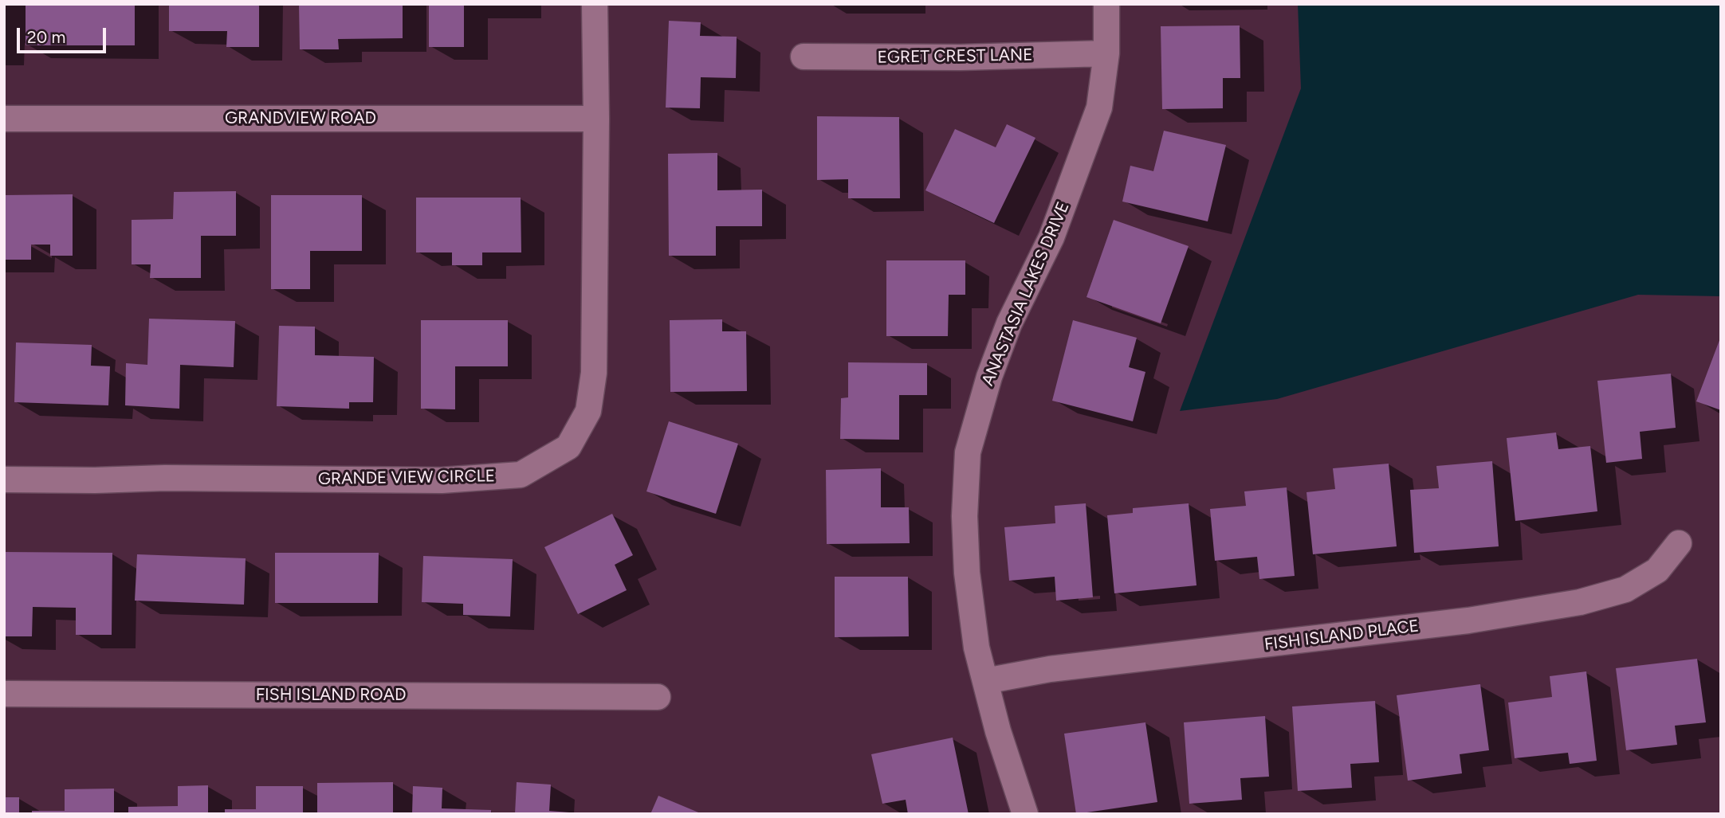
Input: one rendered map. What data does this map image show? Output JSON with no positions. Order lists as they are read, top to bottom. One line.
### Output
{"streets":{"street":["EGRET CREST LANE","GRANDVIEW ROAD","ANASTASIA LAKES DRIVE","GRANDE VIEW CIRCLE","FISH ISLAND PLACE","FISH ISLAND ROAD"]},"crossings":[["EGRET CREST LANE","ANASTASIA LAKES DRIVE"],["GRANDVIEW ROAD","GRANDE VIEW CIRCLE"],["ANASTASIA LAKES DRIVE","FISH ISLAND PLACE"]],"scale_bar":"20 m"}
